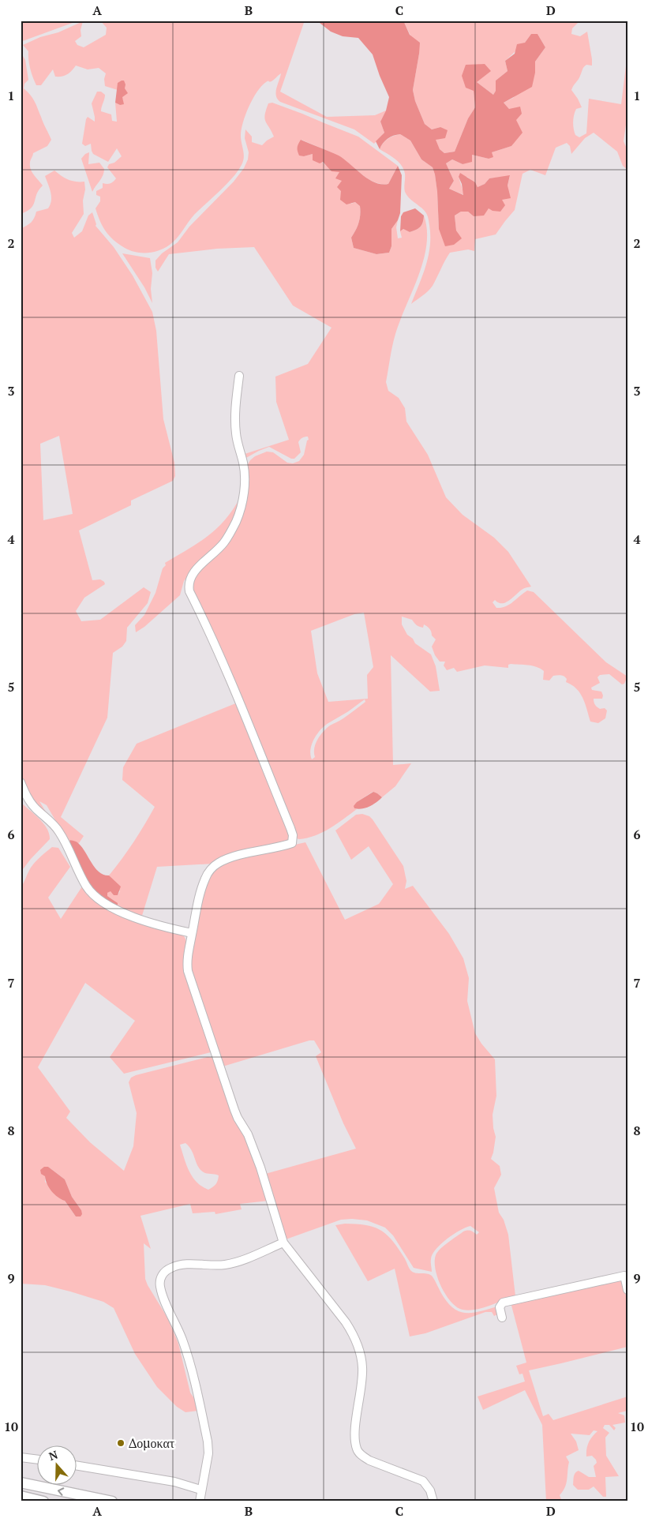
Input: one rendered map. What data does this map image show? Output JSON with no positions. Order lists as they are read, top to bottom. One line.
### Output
{"places":["Δομοκατ"],"north":"top","grid":{"columns":["A","B","C","D"],"rows":["1","2","3","4","5","6","7","8","9","10"]}}
